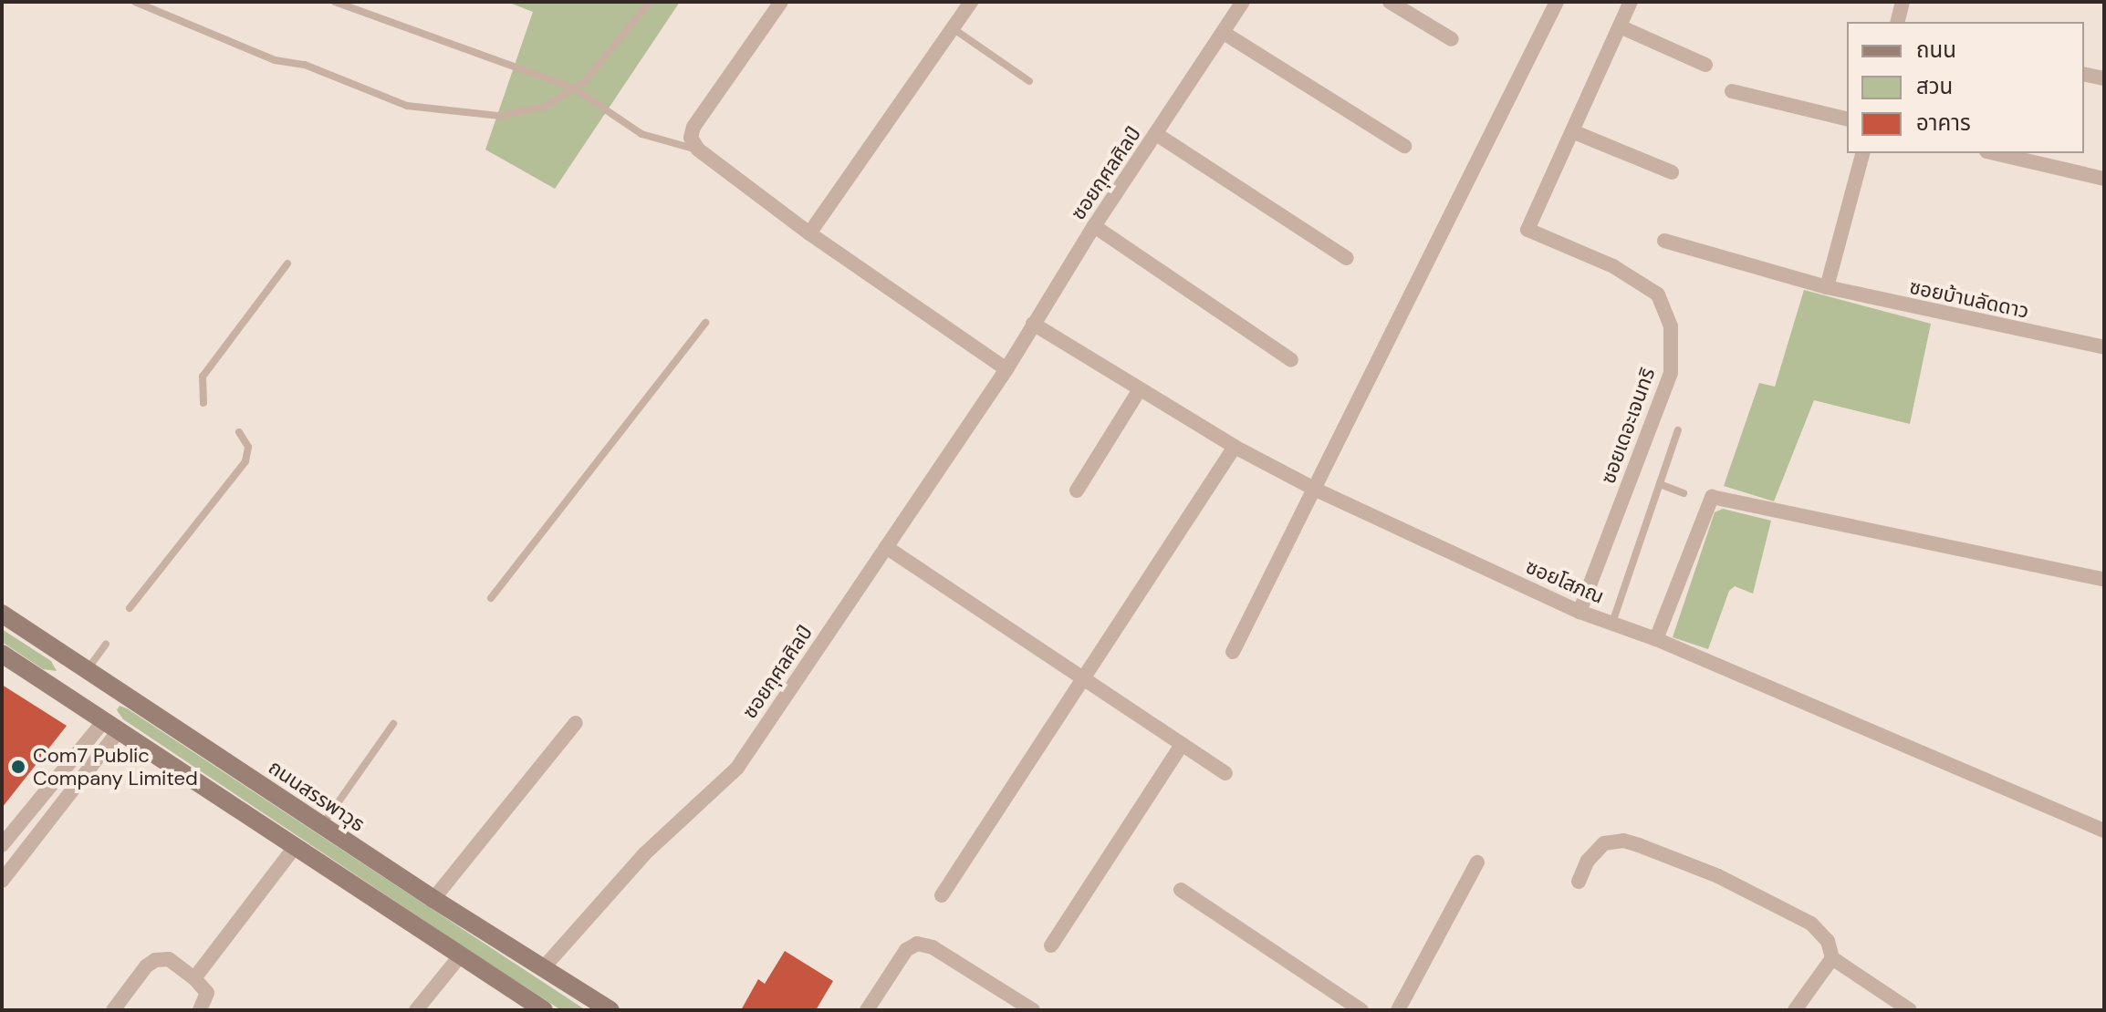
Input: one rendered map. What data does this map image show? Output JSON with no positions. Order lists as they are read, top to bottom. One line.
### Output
{"streets":{"main road":["ถนนสรรพาวุธ"],"street":["ซอยกุศลศิลป์","ซอยบ้านลัดดาว","ซอยเดอะเจนทริ","ซอยโสภณ"]},"crossings":[["ซอยกุศลศิลป์","ซอยโสภณ"],["ซอยกุศลศิลป์","ถนนสรรพาวุธ"],["ซอยเดอะเจนทริ","ซอยโสภณ"]],"places":["Com7 Public Company Limited"],"legend":["ถนน","สวน","อาคาร"]}
